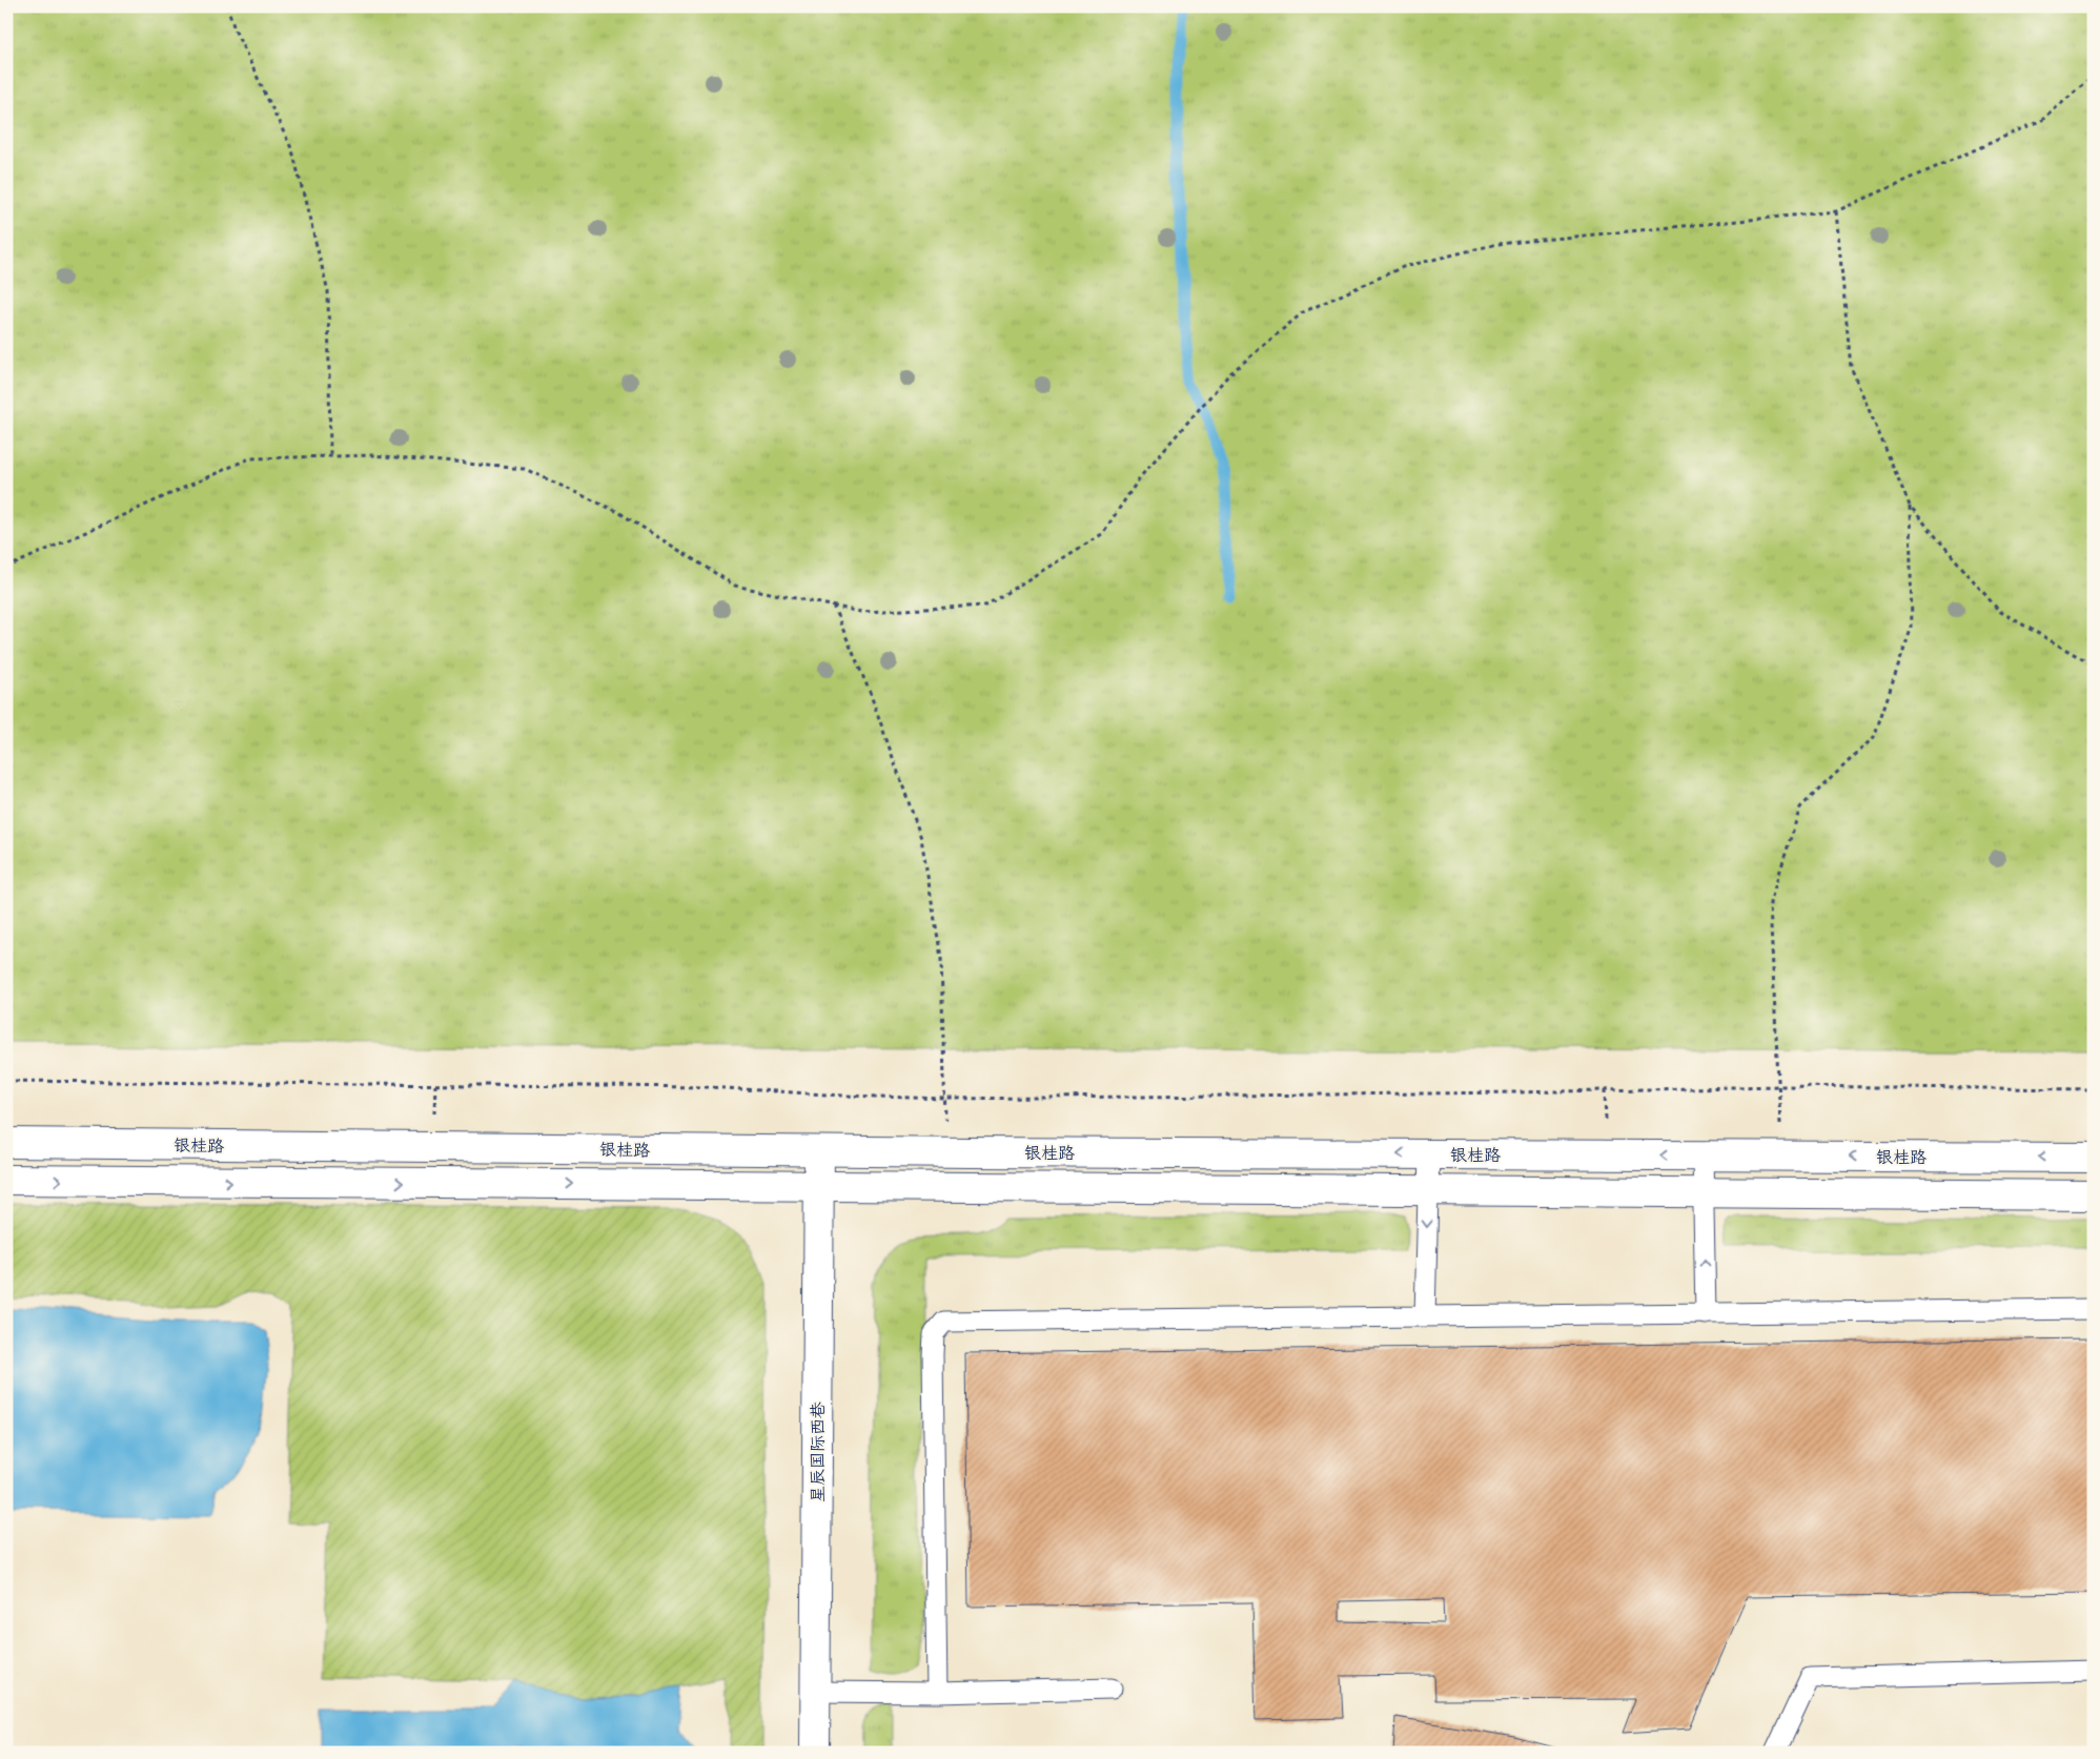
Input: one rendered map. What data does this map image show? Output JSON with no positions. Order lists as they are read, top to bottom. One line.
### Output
{"streets":{"street":["银桂路","星辰国际西巷"]},"crossings":[["银桂路","星辰国际西巷"]]}
